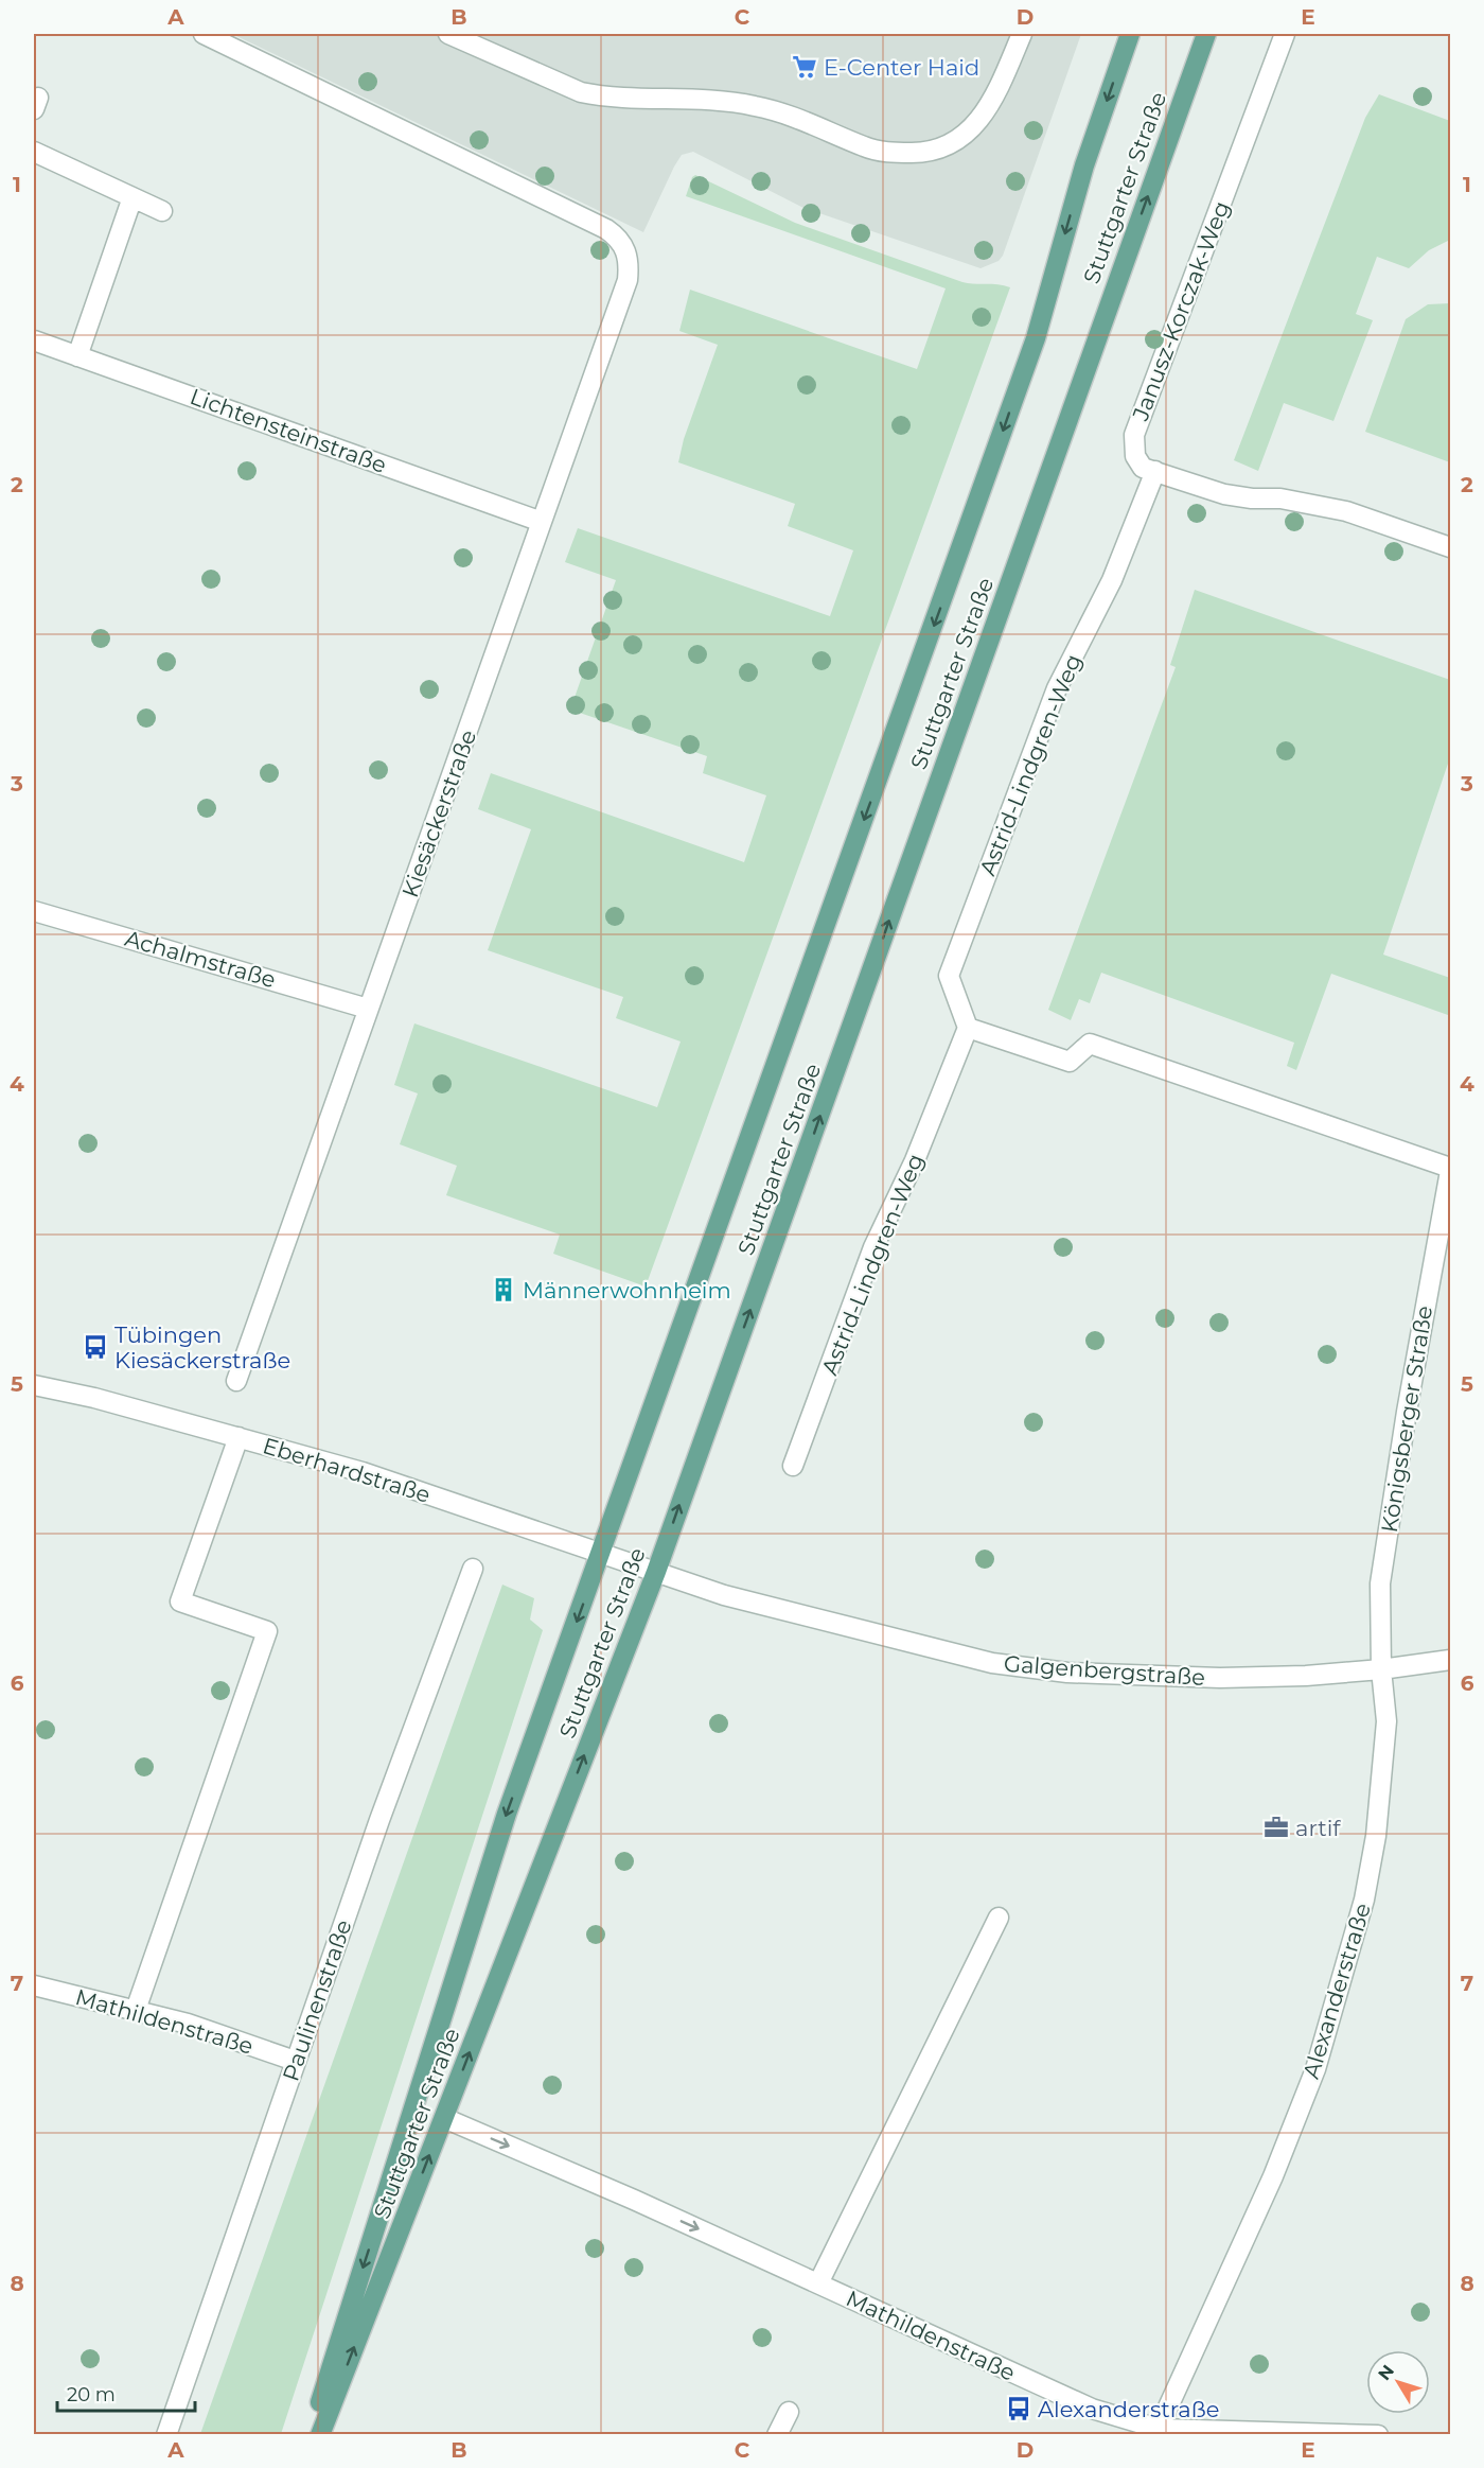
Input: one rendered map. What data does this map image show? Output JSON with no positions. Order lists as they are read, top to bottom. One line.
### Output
{"streets":{"main road":["Stuttgarter Straße"],"street":["Janusz-Korczak-Weg","Lichtensteinstraße","Astrid-Lindgren-Weg","Kiesäckerstraße","Achalmstraße","Königsberger Straße","Eberhardstraße","Galgenbergstraße","Alexanderstraße","Paulinenstraße","Mathildenstraße"]},"crossings":[["Stuttgarter Straße","Eberhardstraße"],["Stuttgarter Straße","Galgenbergstraße"],["Stuttgarter Straße","Mathildenstraße"],["Janusz-Korczak-Weg","Astrid-Lindgren-Weg"],["Lichtensteinstraße","Kiesäckerstraße"],["Kiesäckerstraße","Achalmstraße"],["Königsberger Straße","Galgenbergstraße"],["Königsberger Straße","Alexanderstraße"],["Eberhardstraße","Galgenbergstraße"],["Galgenbergstraße","Alexanderstraße"],["Alexanderstraße","Mathildenstraße"],["Paulinenstraße","Mathildenstraße"]],"places":{"supermarket":["E-Center Haid"],"building":["Männerwohnheim"],"bus stop":["Tübingen Kiesäckerstraße","Alexanderstraße"],"office":["artif"]},"scale_bar":"20 m","north":"top left","grid":{"columns":["A","B","C","D","E"],"rows":["1","2","3","4","5","6","7","8"]}}
